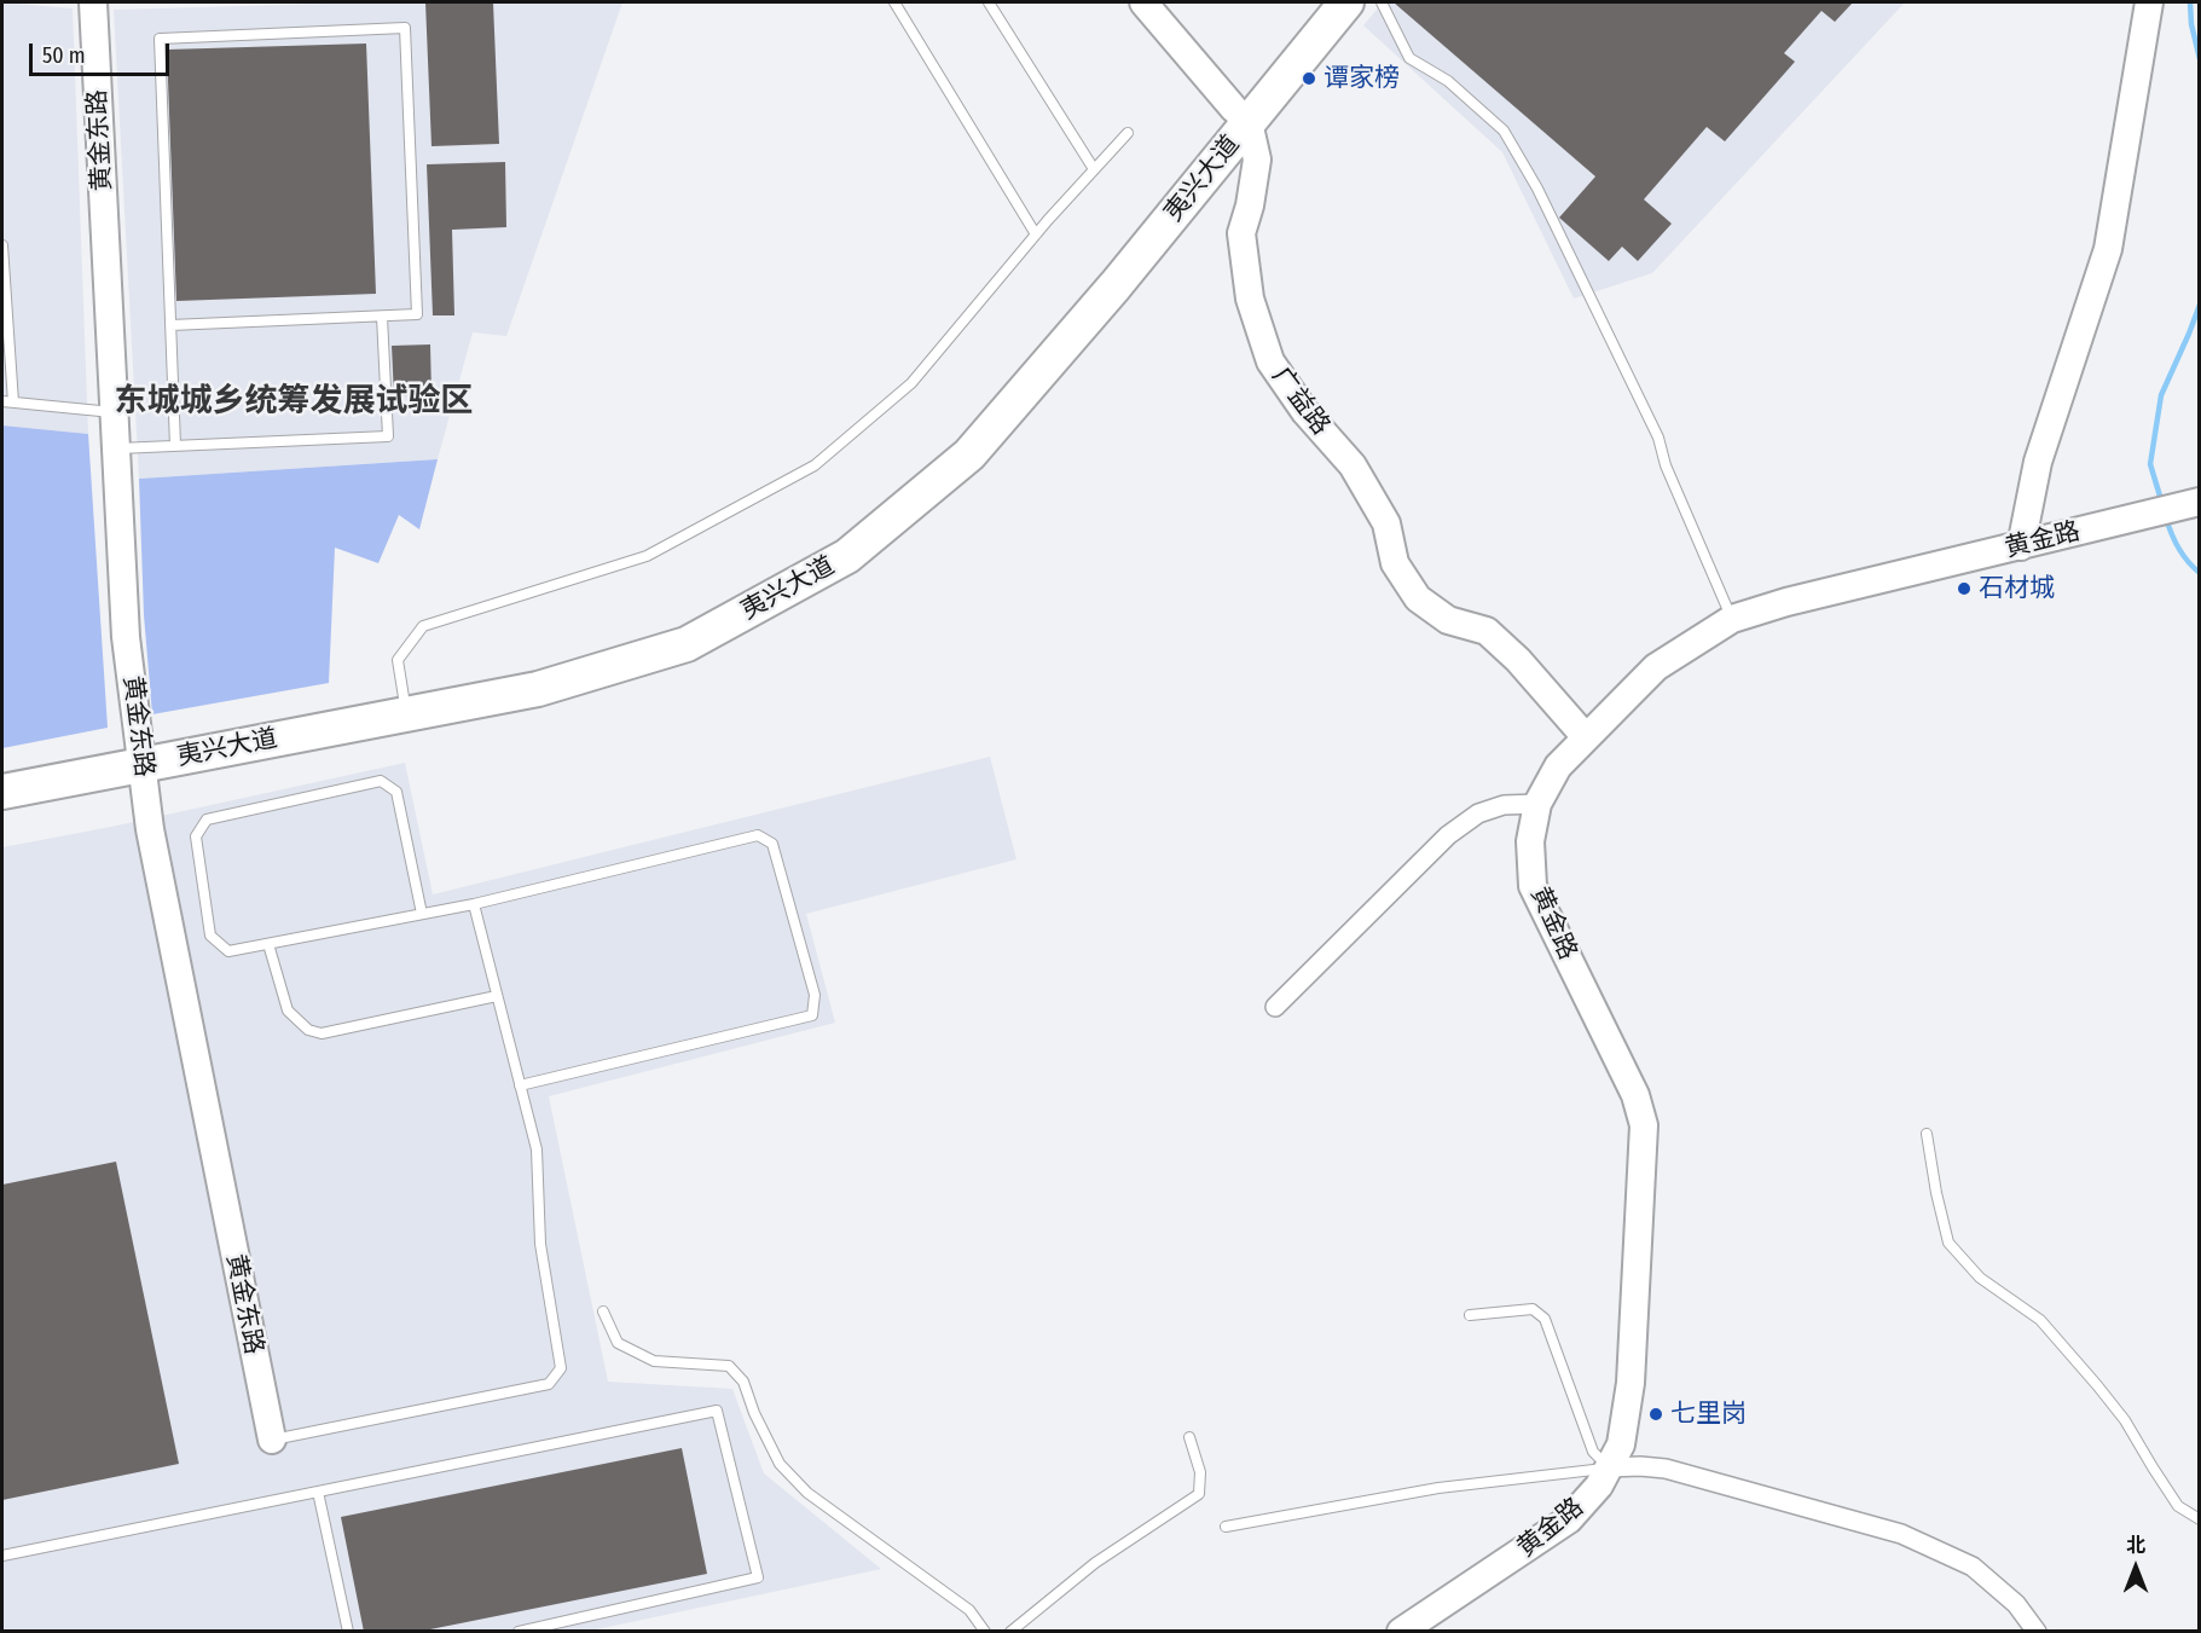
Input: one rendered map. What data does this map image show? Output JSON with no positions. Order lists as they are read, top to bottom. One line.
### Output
{"streets":{"highway":["夷兴大道"],"street":["黄金东路","广益路","黄金路"]},"crossings":[["黄金东路","夷兴大道"],["夷兴大道","广益路"],["广益路","黄金路"]],"districts":["东城城乡统筹发展试验区"],"places":["谭家榜","石材城","七里岗"],"scale_bar":"50 m","north":"top"}
